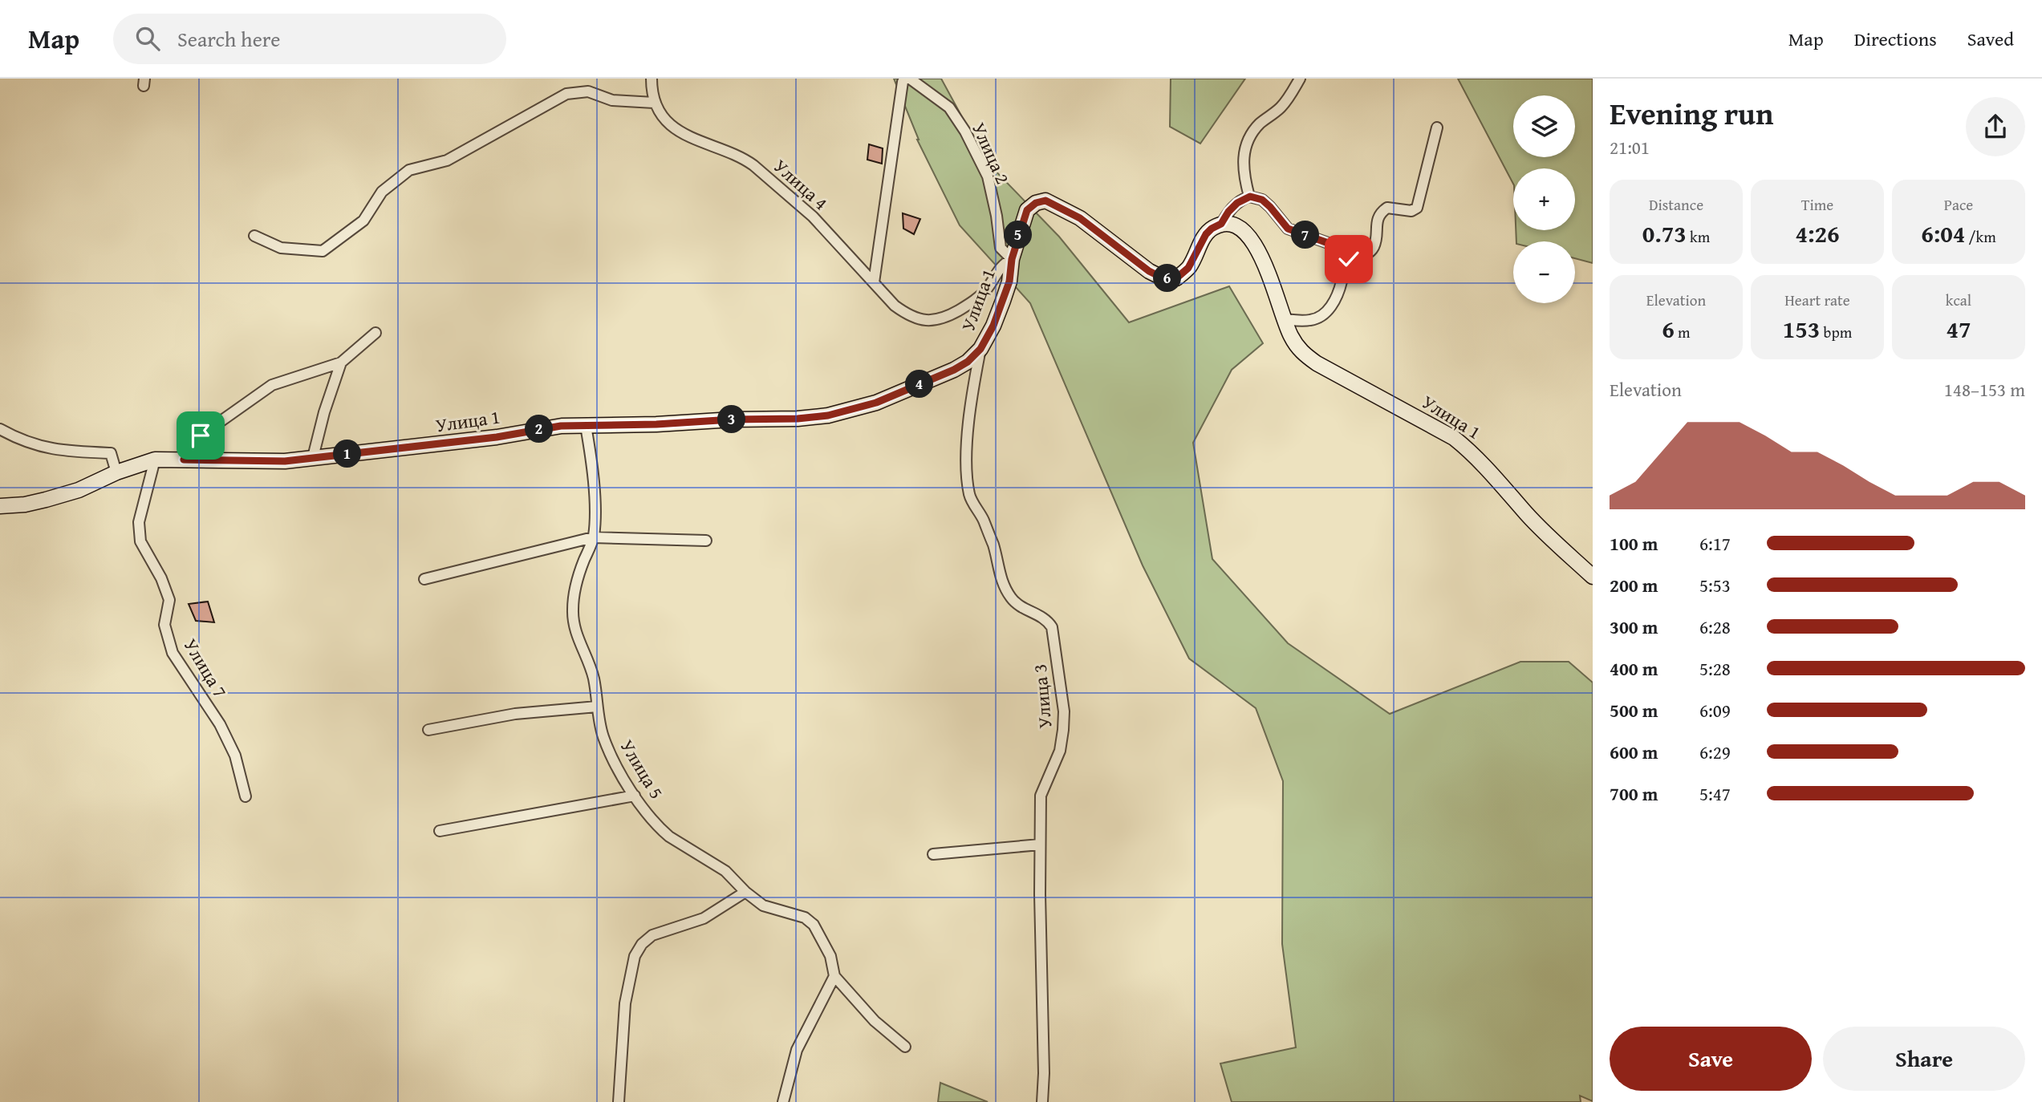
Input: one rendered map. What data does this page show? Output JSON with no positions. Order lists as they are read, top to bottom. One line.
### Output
{"streets":{"main road":["Улица 1"],"street":["Улица 2","Улица 4","Улица 7","Улица 3","Улица 5"]},"crossings":[["Улица 2","Улица 4"],["Улица 2","Улица 1"],["Улица 4","Улица 1"],["Улица 1","Улица 7"],["Улица 1","Улица 3"],["Улица 1","Улица 5"]],"page":{"header":"Map","search":"Search here","nav":["Map","Directions","Saved"],"heading":["Evening run","21:01"],"map_buttons":["+","−"],"stats":[["Distance","0.73 km"],["Time","4:26"],["Pace","6:04 /km"],["Elevation","6 m"],["Heart rate","153 bpm"],["kcal","47"]],"pins":["5","7","6","4","3","2","1"],"chart":["Elevation","148–153 m"],"list":[{"name":"100 m","note":"6:17"},{"name":"200 m","note":"5:53"},{"name":"300 m","note":"6:28"},{"name":"400 m","note":"5:28"},{"name":"500 m","note":"6:09"},{"name":"600 m","note":"6:29"},{"name":"700 m","note":"5:47"}],"buttons":["Save","Share"]}}
